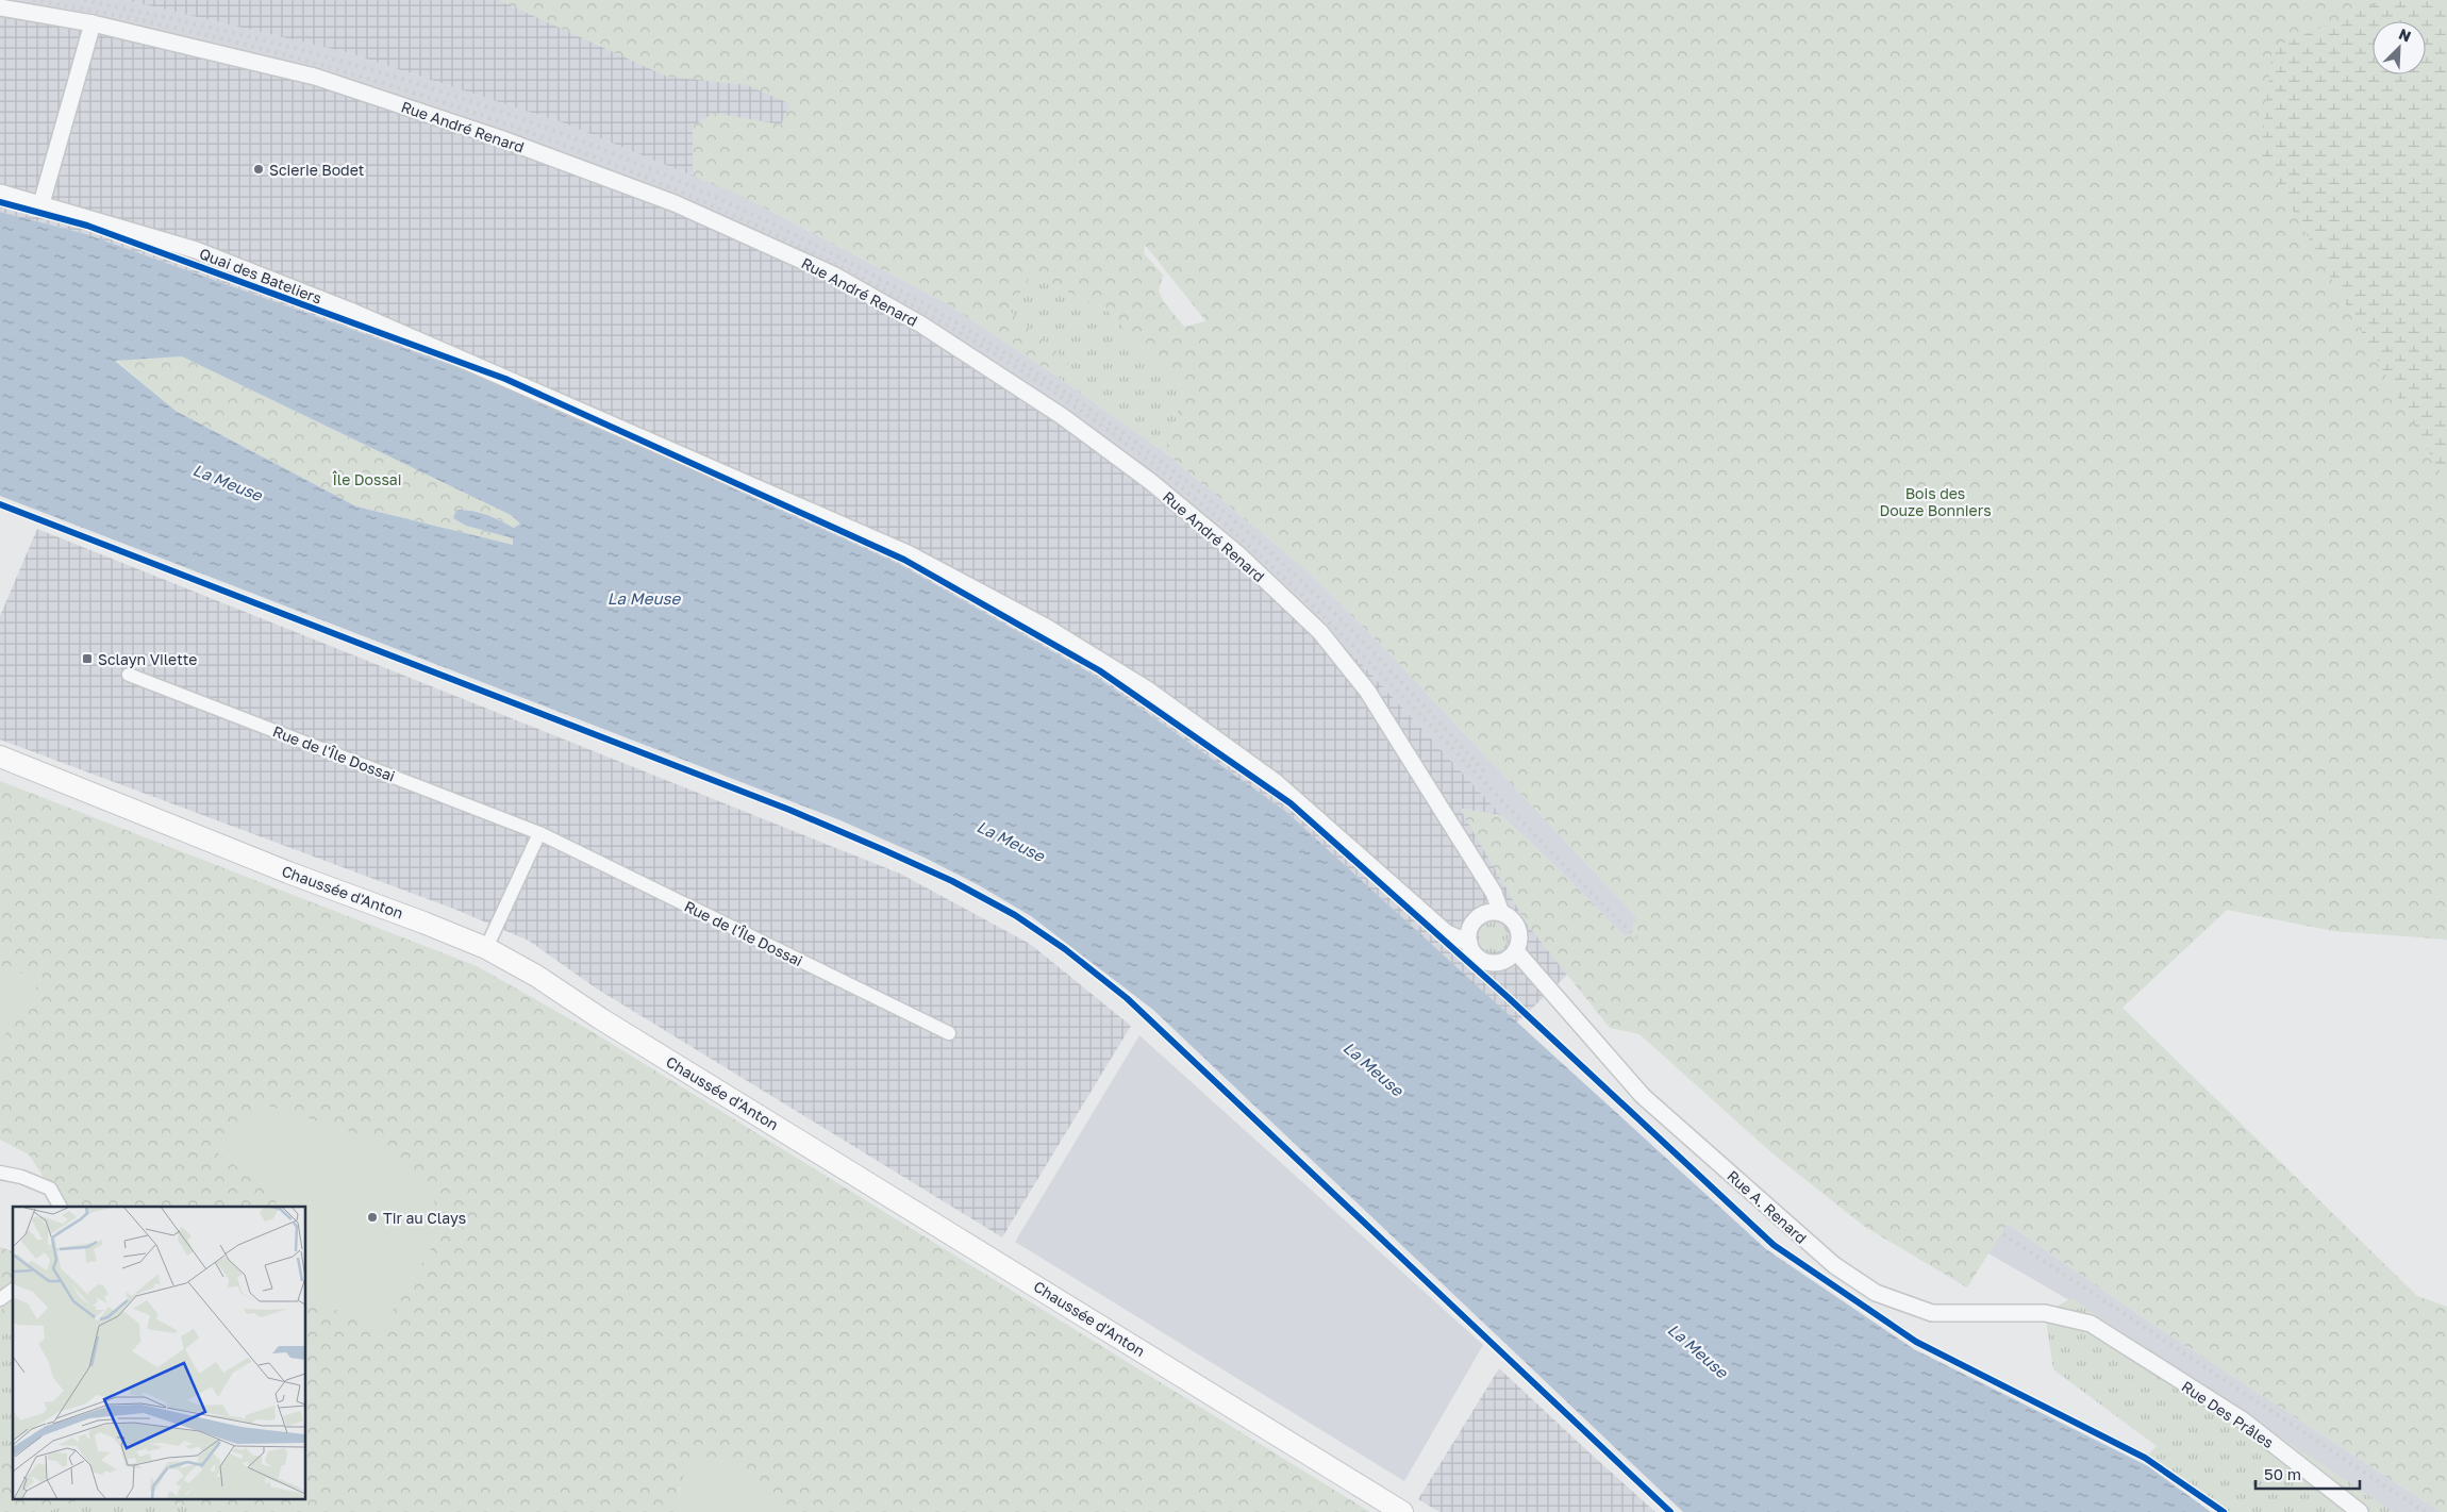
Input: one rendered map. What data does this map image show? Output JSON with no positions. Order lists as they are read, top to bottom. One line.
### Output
{"streets":{"main road":["Chaussée d'Anton"],"street":["Rue André Renard","Quai des Bateliers","Rue de l'Île Dossai","Rue A. Renard","Rue Des Prâles"]},"crossings":[["Rue André Renard","Quai des Bateliers"],["Rue André Renard","Rue A. Renard"],["Quai des Bateliers","Rue A. Renard"],["Rue A. Renard","Rue Des Prâles"]],"water":["La Meuse"],"parks":["Île Dossai","Bois des Douze Bonniers"],"places":{"other":["Scierie Bodet","Tir au Clays"],"transit":["Sclayn Vilette"]},"scale_bar":"50 m","north":"top right"}
